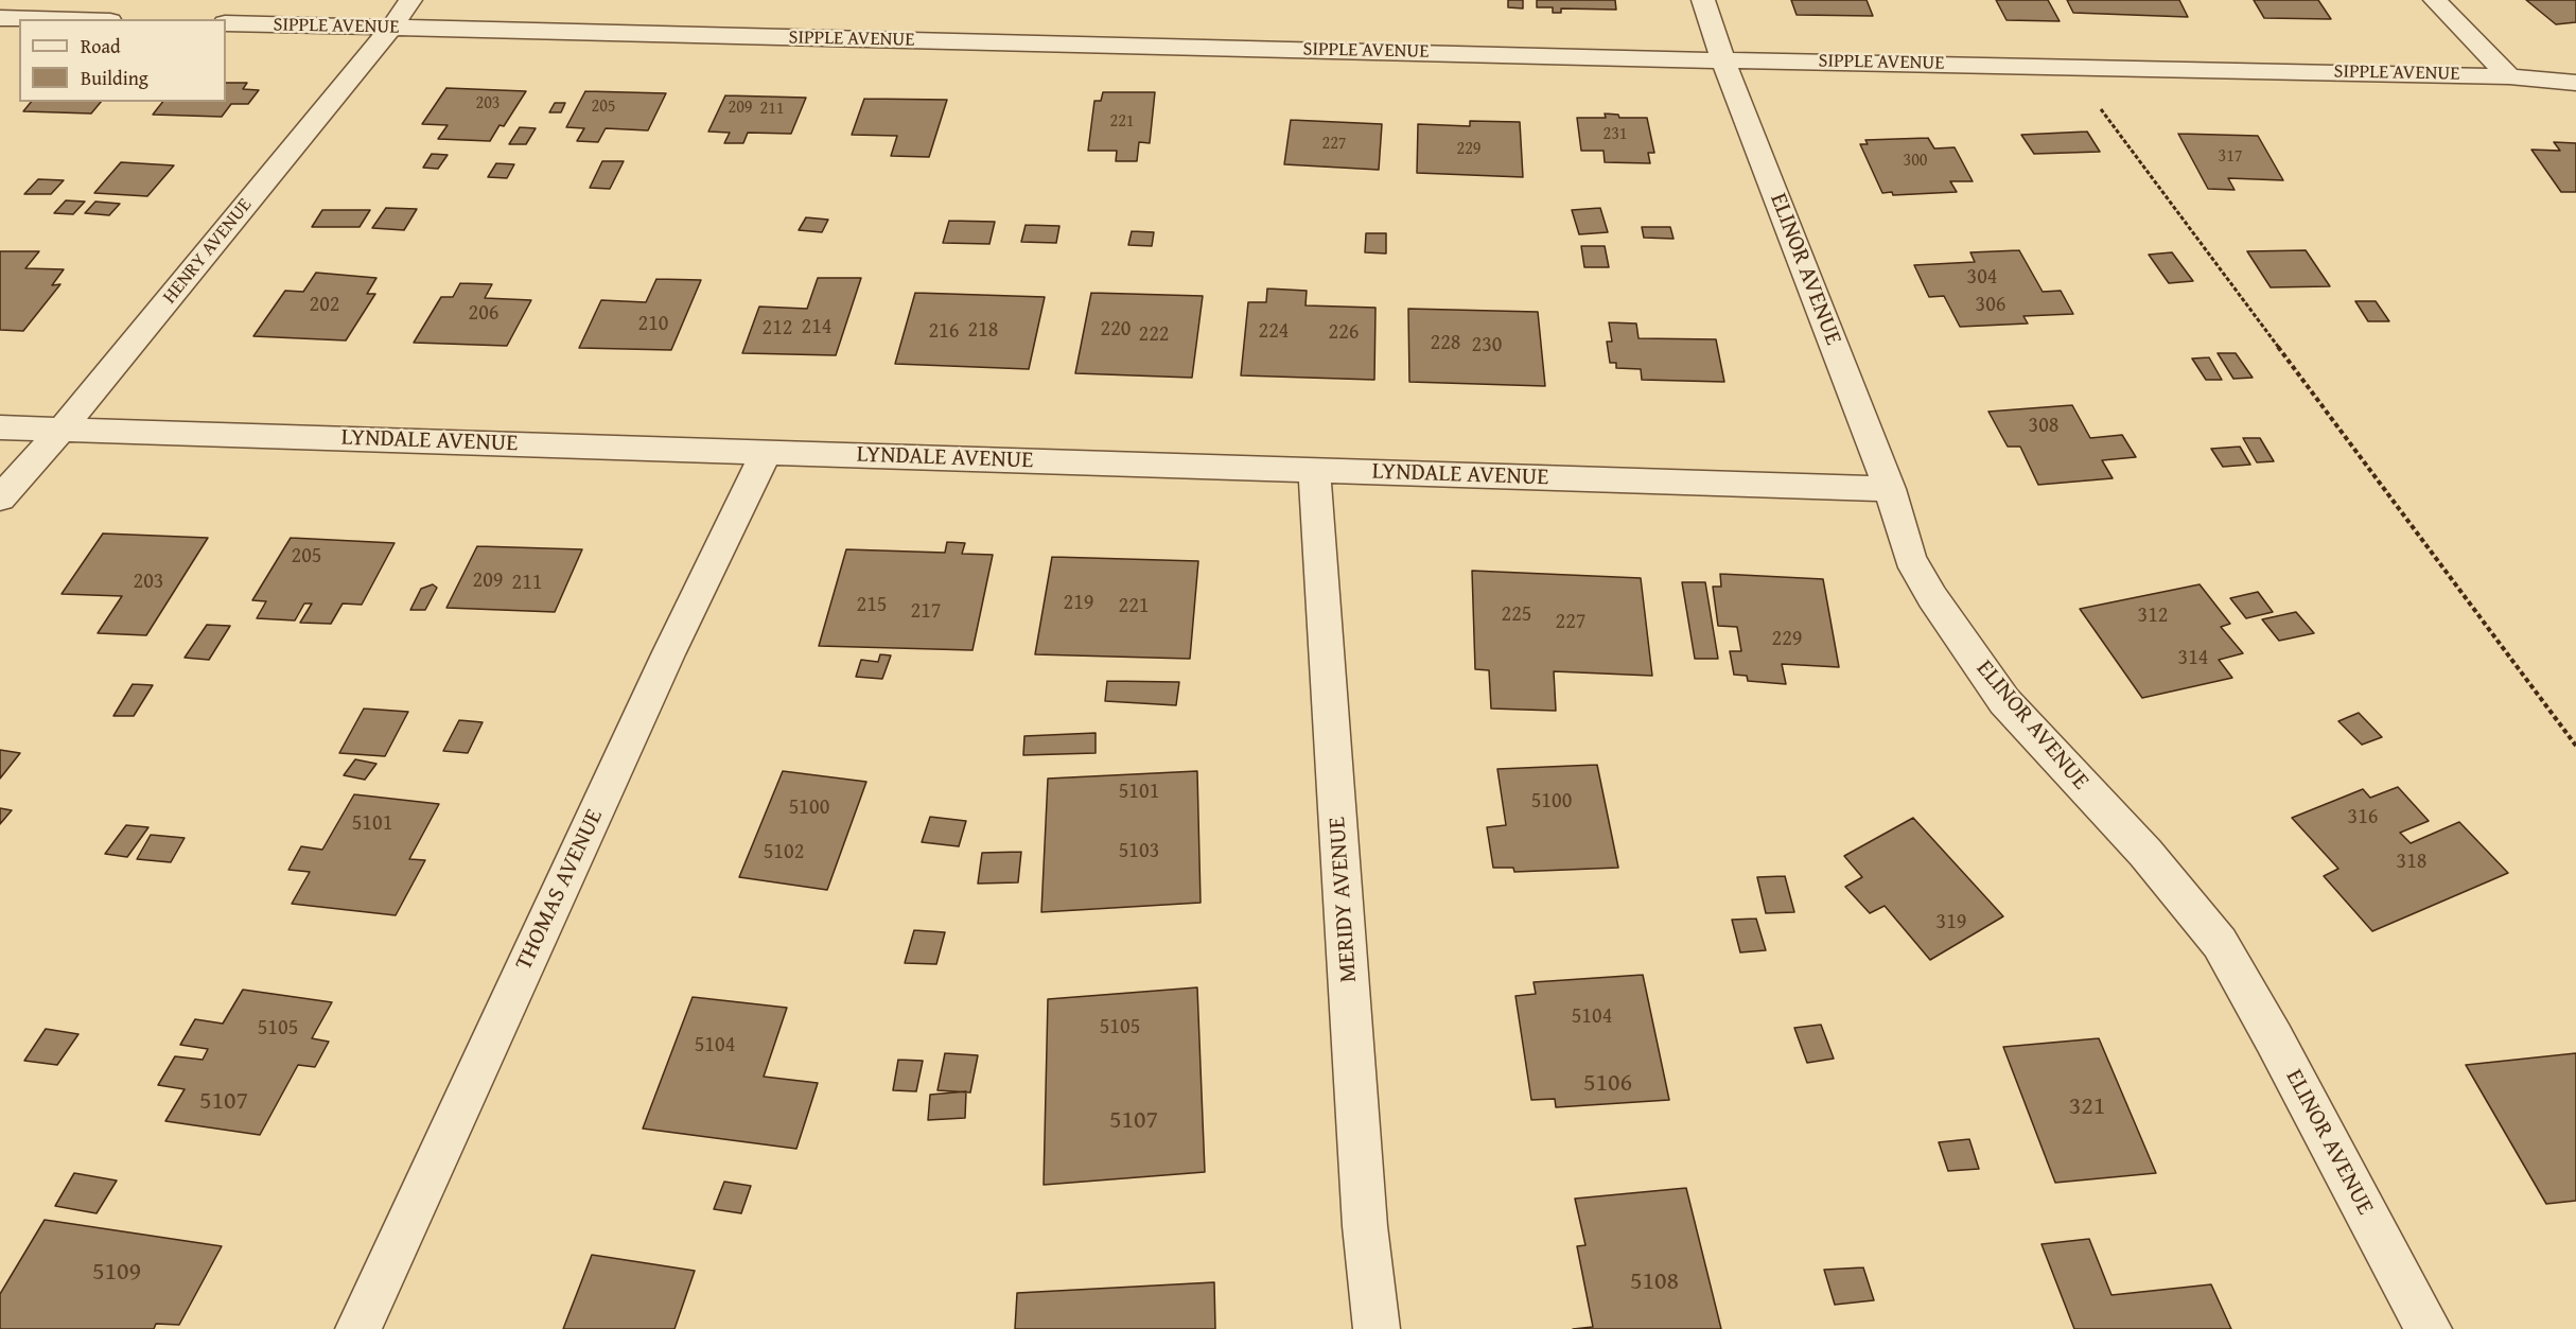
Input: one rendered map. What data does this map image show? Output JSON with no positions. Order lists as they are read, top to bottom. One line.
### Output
{"streets":{"street":["SIPPLE AVENUE","HENRY AVENUE","ELINOR AVENUE","LYNDALE AVENUE","THOMAS AVENUE","MERIDY AVENUE"]},"crossings":[["SIPPLE AVENUE","HENRY AVENUE"],["SIPPLE AVENUE","ELINOR AVENUE"],["HENRY AVENUE","LYNDALE AVENUE"],["ELINOR AVENUE","LYNDALE AVENUE"],["LYNDALE AVENUE","THOMAS AVENUE"],["LYNDALE AVENUE","MERIDY AVENUE"]],"house_numbers":["203","205","209","211","221","231","227","229","317","300","304","202","306","206","210","214","212","220","218","216","224","226","222","228","230","308","205","209","203","211","219","215","221","217","225","312","227","229","314","5101","5100","5100","316","5101","5103","5102","318","319","5104","5105","5105","5104","5106","5107","321","5107","5109","5108"],"legend":["Road","Building"]}
